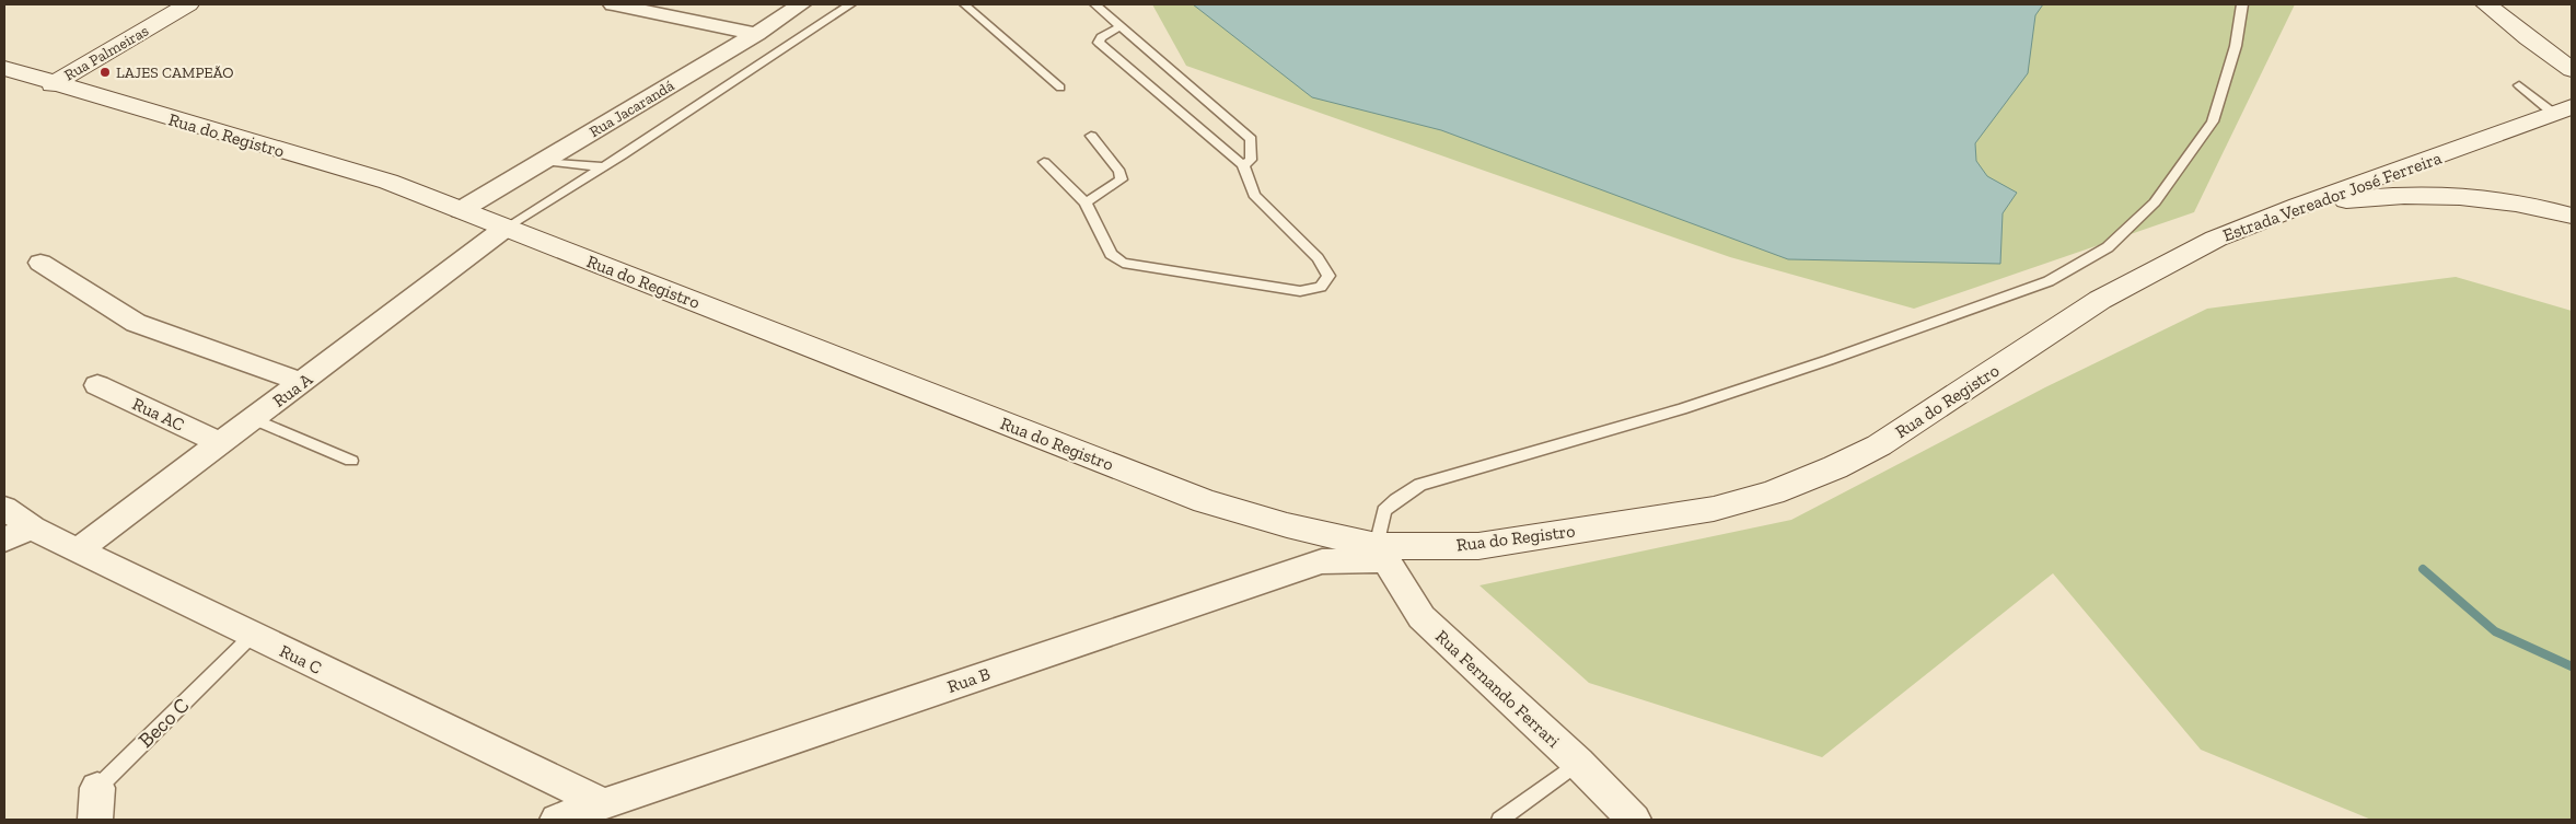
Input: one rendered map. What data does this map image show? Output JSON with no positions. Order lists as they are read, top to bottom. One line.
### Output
{"streets":{"main road":["Rua Palmeiras","Rua do Registro","Estrada Vereador José Ferreira"],"street":["Rua Jacarandá","Rua A","Rua AC","Rua C","Rua B","Rua Fernando Ferrari"],"lane":["Beco C"]},"crossings":[["Rua Palmeiras","Rua do Registro"],["Rua Jacarandá","Rua do Registro"],["Rua do Registro","Estrada Vereador José Ferreira"],["Rua do Registro","Rua A"],["Rua do Registro","Rua B"],["Rua do Registro","Rua Fernando Ferrari"],["Rua A","Rua AC"],["Rua A","Rua C"],["Rua C","Rua B"],["Rua C","Beco C"],["Rua B","Rua Fernando Ferrari"]],"places":["LAJES CAMPEÃO"]}
